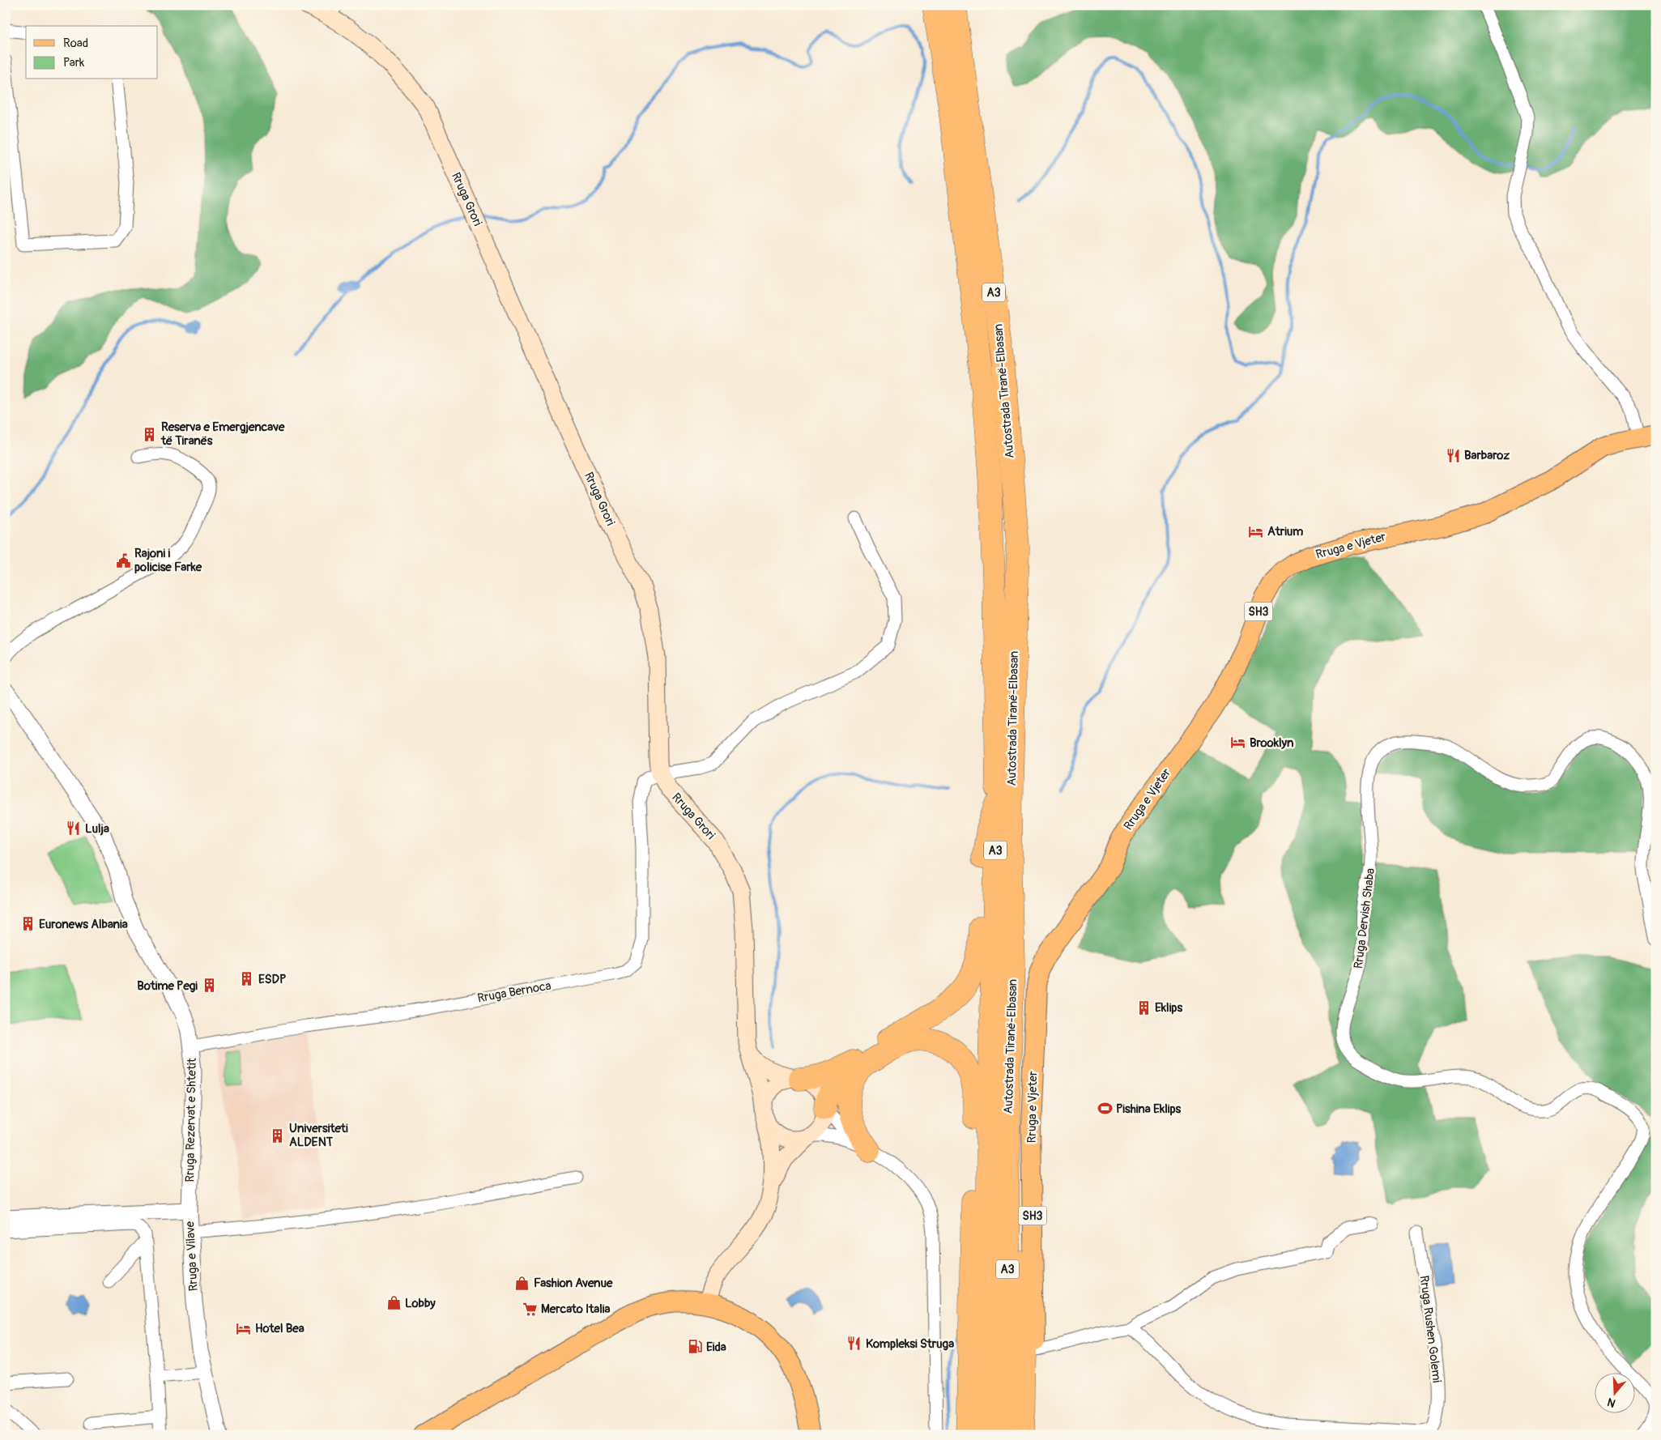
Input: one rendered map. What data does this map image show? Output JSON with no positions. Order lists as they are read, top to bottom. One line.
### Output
{"streets":{"highway":["A3","Autostrada Tiranë-Elbasan"],"main road":["Rruga Grori","Rruga e Vjeter","SH3"],"street":["Rruga Dervish Shaba","Rruga Bernoca","Rruga Rezervat e Shtetit","Rruga e Vilave","Rruga Rushen Golemi"]},"crossings":[["Rruga Grori","Rruga Bernoca"],["Rruga Bernoca","Rruga Rezervat e Shtetit"],["Rruga Rezervat e Shtetit","Rruga e Vilave"]],"places":{"building":["Reserva e Emergjencave të Tiranës","Euronews Albania","ESDP","Botime Pegi","Eklips","Universiteti ALDENT"],"restaurant":["Barbaroz","Lulja","Kompleksi Struga"],"hotel":["Atrium","Brooklyn","Hotel Bea"],"public building":["Rajoni i policise Farke"],"sports":["Pishina Eklips"],"shop":["Fashion Avenue","Lobby"],"supermarket":["Mercato Italia"],"fuel station":["Eida"]},"legend":["Road","Park"],"north":"bottom"}
